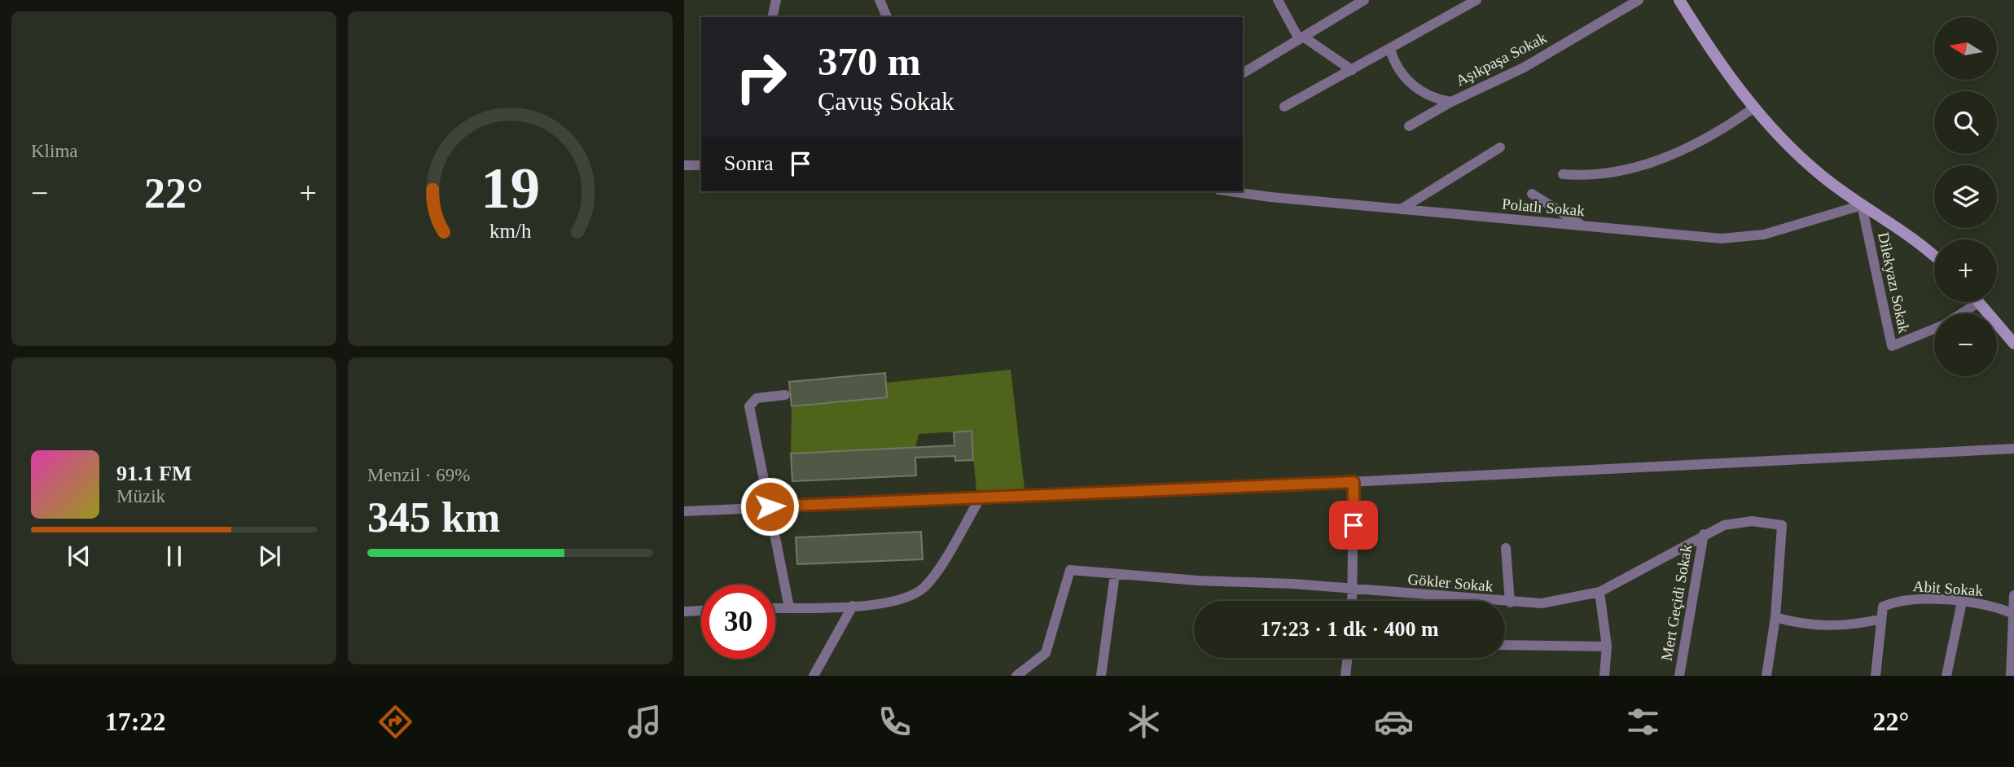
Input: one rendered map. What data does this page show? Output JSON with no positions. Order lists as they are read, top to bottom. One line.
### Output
{"streets":{"street":["Aşıkpaşa Sokak","Polatlı Sokak","Dilekyazı Sokak","Gökler Sokak","Abit Sokak","Mert Geçidi Sokak"]},"crossings":[["Polatlı Sokak","Dilekyazı Sokak"],["Gökler Sokak","Mert Geçidi Sokak"]],"north":"left","page":{"tile":["Klima",["Menzil · 69%","345 km"]],"map_buttons":["+","−"],"turn":["370 m","Çavuş Sokak"],"then":"Sonra","heat":["−","22°","+"],"song":["91.1 FM","Müzik"],"limit":"30","trip":"17:23 · 1 dk · 400 m","tabs":["17:22","22°"],"gauge":["19","km/h"]}}
